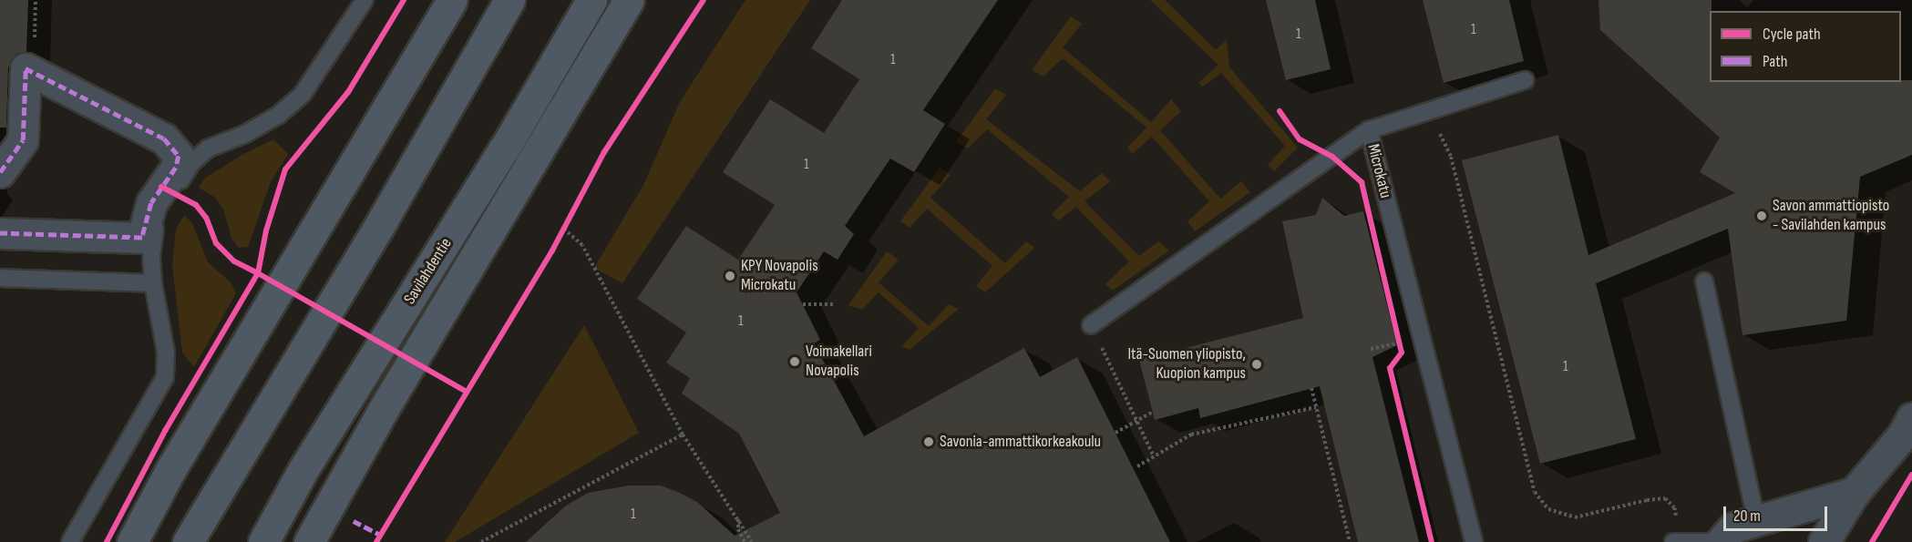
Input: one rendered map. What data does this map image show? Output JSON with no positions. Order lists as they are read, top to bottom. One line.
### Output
{"streets":{"main road":["Savilahdentie"],"lane":["Microkatu"]},"places":["Savon ammattiopisto - Savilahden kampus","KPY Novapolis Microkatu","Voimakellari Novapolis","Itä-Suomen yliopisto, Kuopion kampus","Savonia-ammattikorkeakoulu"],"house_numbers":["1","1","1","1","1","1","1"],"legend":["Cycle path","Path"],"scale_bar":"20 m"}
